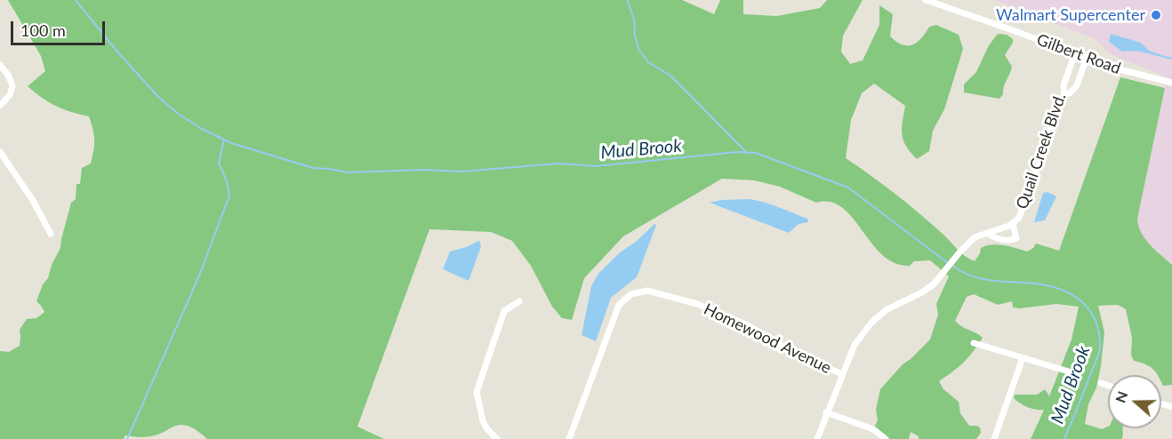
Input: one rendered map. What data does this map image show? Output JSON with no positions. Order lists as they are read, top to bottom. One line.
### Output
{"streets":{"street":["Gilbert Road","Quail Creek Blvd.","Homewood Avenue"]},"crossings":[["Gilbert Road","Quail Creek Blvd."],["Quail Creek Blvd.","Homewood Avenue"]],"water":["Mud Brook"],"places":["Walmart Supercenter"],"scale_bar":"100 m","north":"left"}
